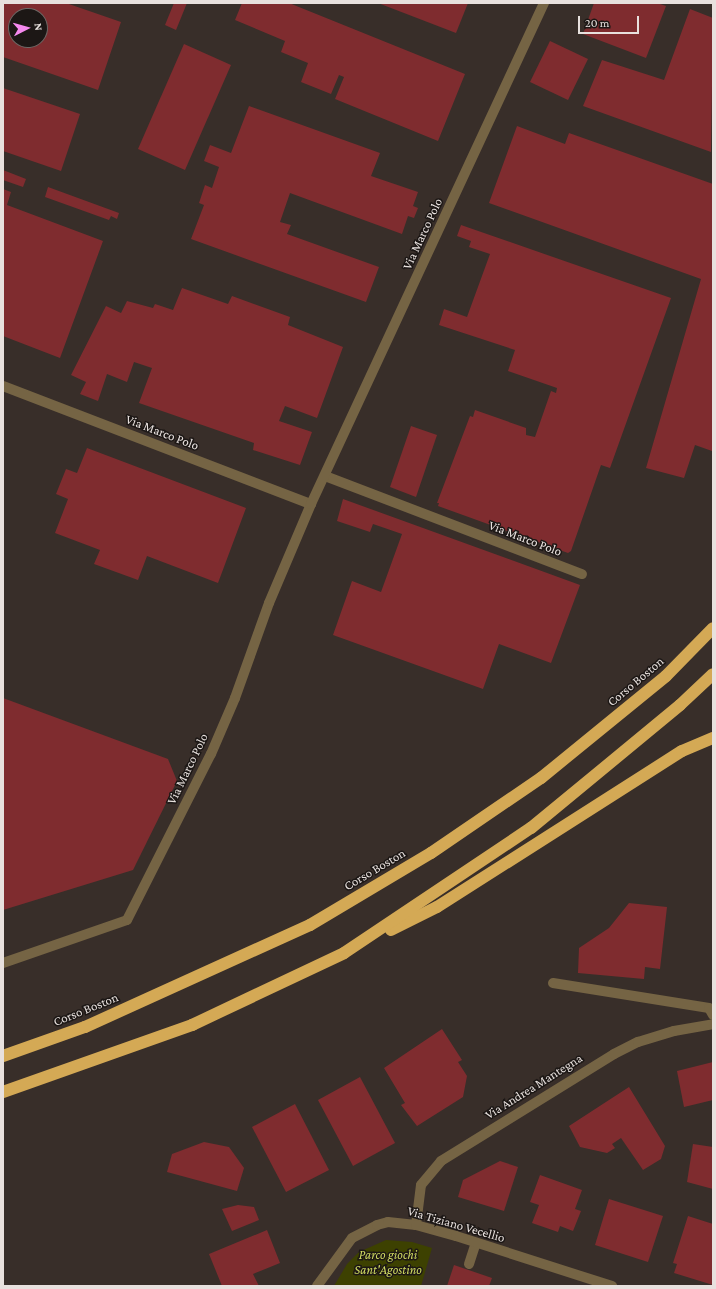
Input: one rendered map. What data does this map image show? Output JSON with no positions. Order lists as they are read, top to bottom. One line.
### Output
{"streets":{"highway":["Corso Boston"],"street":["Via Marco Polo","Via Andrea Mantegna","Via Tiziano Vecellio"]},"crossings":[["Via Andrea Mantegna","Via Tiziano Vecellio"]],"parks":["Parco giochi Sant'Agostino"],"scale_bar":"20 m","north":"right"}
